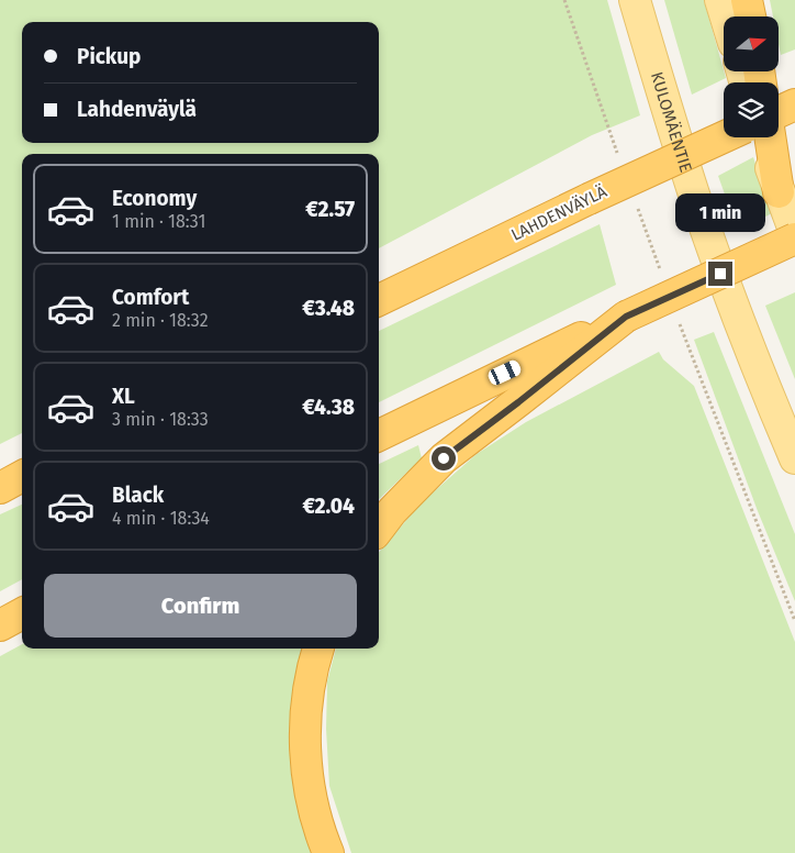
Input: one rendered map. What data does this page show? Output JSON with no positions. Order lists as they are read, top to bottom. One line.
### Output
{"streets":{"highway":["LAHDENVÄYLÄ"],"main road":["KULOMÄENTIE"]},"north":"right","page":{"banner":["Pickup","Lahdenväylä"],"list":[{"name":"Economy","note":"1 min · 18:31","value":"€2.57"},{"name":"Comfort","note":"2 min · 18:32","value":"€3.48"},{"name":"XL","note":"3 min · 18:33","value":"€4.38"},{"name":"Black","note":"4 min · 18:34","value":"€2.04"}],"bubble":"1 min","buttons":"Confirm"}}
